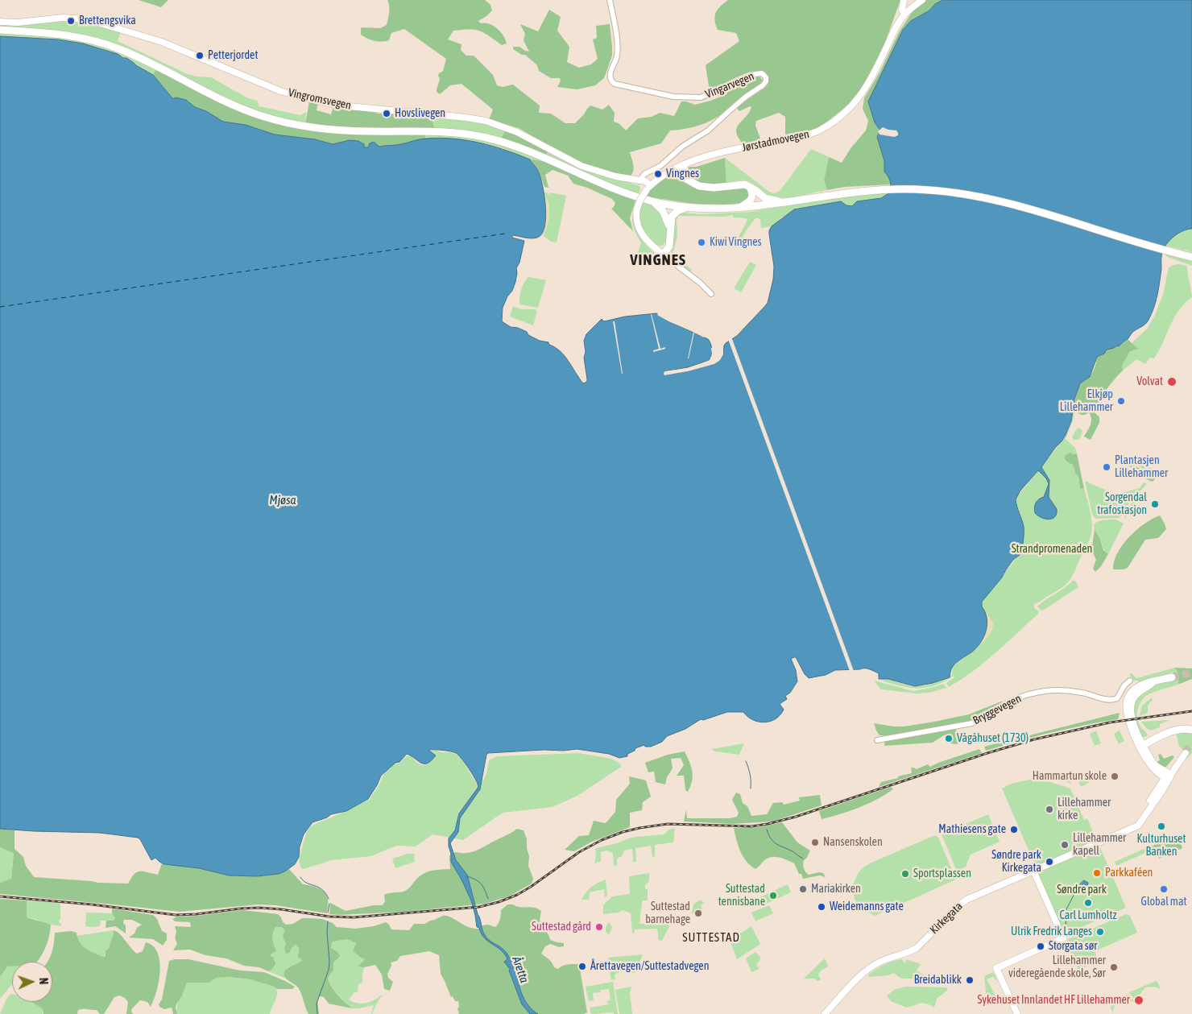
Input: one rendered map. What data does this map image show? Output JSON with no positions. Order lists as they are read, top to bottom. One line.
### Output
{"streets":{"main road":["Vingromsvegen","Jørstadmovegen","Kirkegata"],"street":["Vingarvegen","Bryggevegen"]},"crossings":[["Vingarvegen","Vingromsvegen"],["Vingromsvegen","Jørstadmovegen"]],"districts":["VINGNES","SUTTESTAD"],"water":["Mjøsa","Åretta"],"parks":["Strandpromenaden","Søndre park"],"places":["Brettengsvika","Petterjordet","Hovslivegen","Vingnes","Kiwi Vingnes","Volvat","Elkjøp Lillehammer","Plantasjen Lillehammer","Sorgendal trafostasjon","Vågåhuset (1730)","Hammartun skole","Lillehammer kirke","Kulturhuset Banken","Mathiesens gate","Nansenskolen","Lillehammer kapell","Søndre park Kirkegata","Parkkaféen","Sportsplassen","Mariakirken","Global mat","Suttestad tennisbane","Carl Lumholtz","Weidemanns gate","Suttestad barnehage","Suttestad gård","Ulrik Fredrik Langes","Storgata sør","Årettavegen/Suttestadvegen","Lillehammer videregående skole, Sør","Breidablikk","Sykehuset Innlandet HF Lillehammer"],"north":"right"}
